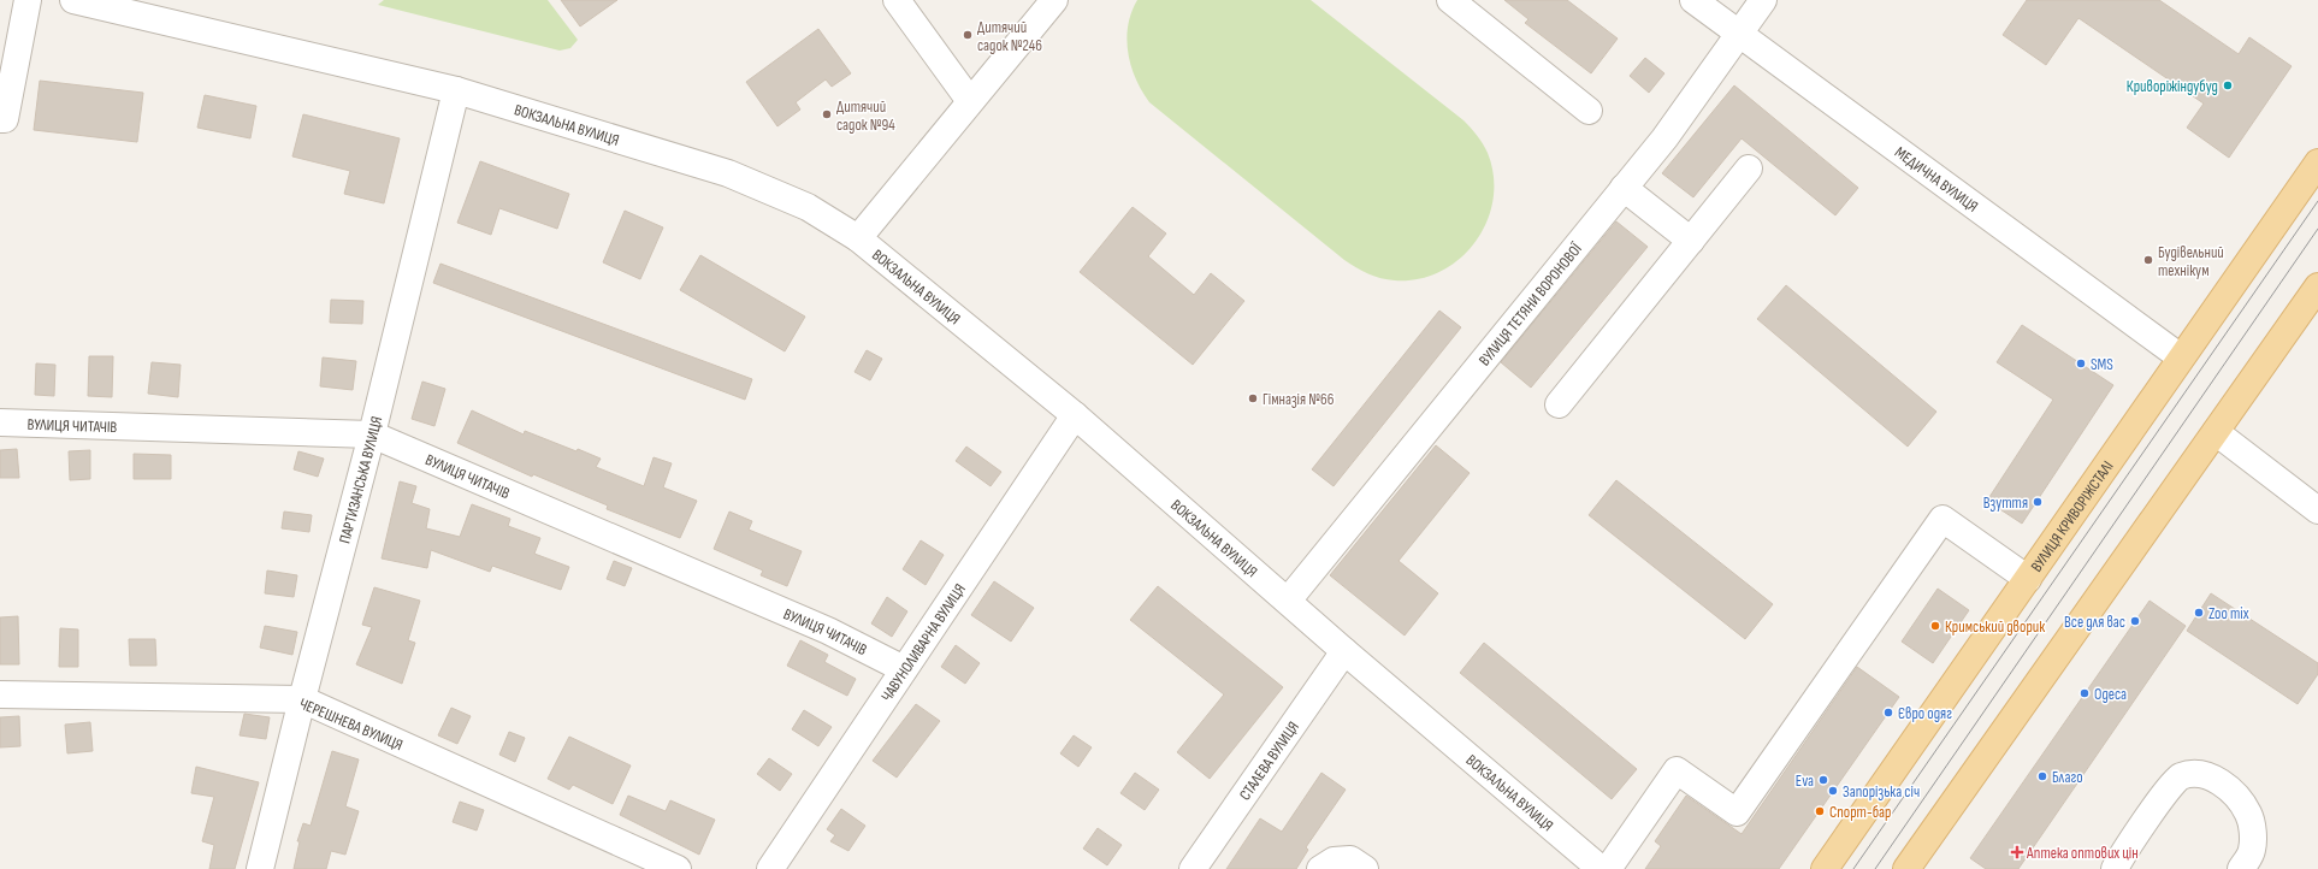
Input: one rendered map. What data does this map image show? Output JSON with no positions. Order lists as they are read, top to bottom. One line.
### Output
{"streets":{"main road":["ВУЛИЦЯ КРИВОРІЖСТАЛІ"],"street":["ВОКЗАЛЬНА ВУЛИЦЯ","МЕДИЧНА ВУЛИЦЯ","ВУЛИЦЯ ТЕТЯНИ ВОРОНОВОЇ","ВУЛИЦЯ ЧИТАЧІВ","ПАРТИЗАНСЬКА ВУЛИЦЯ","ЧАВУНОЛИВАРНА ВУЛИЦЯ","ЧЕРЕШНЕВА ВУЛИЦЯ","СТАЛЕВА ВУЛИЦЯ"]},"crossings":[["ВОКЗАЛЬНА ВУЛИЦЯ","ВУЛИЦЯ ТЕТЯНИ ВОРОНОВОЇ"],["ВОКЗАЛЬНА ВУЛИЦЯ","ПАРТИЗАНСЬКА ВУЛИЦЯ"],["ВОКЗАЛЬНА ВУЛИЦЯ","ЧАВУНОЛИВАРНА ВУЛИЦЯ"],["ВОКЗАЛЬНА ВУЛИЦЯ","СТАЛЕВА ВУЛИЦЯ"],["МЕДИЧНА ВУЛИЦЯ","ВУЛИЦЯ ТЕТЯНИ ВОРОНОВОЇ"],["МЕДИЧНА ВУЛИЦЯ","ВУЛИЦЯ КРИВОРІЖСТАЛІ"],["ВУЛИЦЯ ЧИТАЧІВ","ПАРТИЗАНСЬКА ВУЛИЦЯ"],["ВУЛИЦЯ ЧИТАЧІВ","ЧАВУНОЛИВАРНА ВУЛИЦЯ"],["ПАРТИЗАНСЬКА ВУЛИЦЯ","ЧЕРЕШНЕВА ВУЛИЦЯ"]],"places":{"other":["Дитячий садок №246","Криворіжіндубуд","Дитячий садок №94","Будівельний технікум","SMS","Гімназія №66","Взуття","Zoo mix","Все для вас","Кримський дворик","Одеса","Євро одяг","Благо","Eva","Запорізька січ","Спорт-бар"],"health":["Аптека оптових цін"]}}
